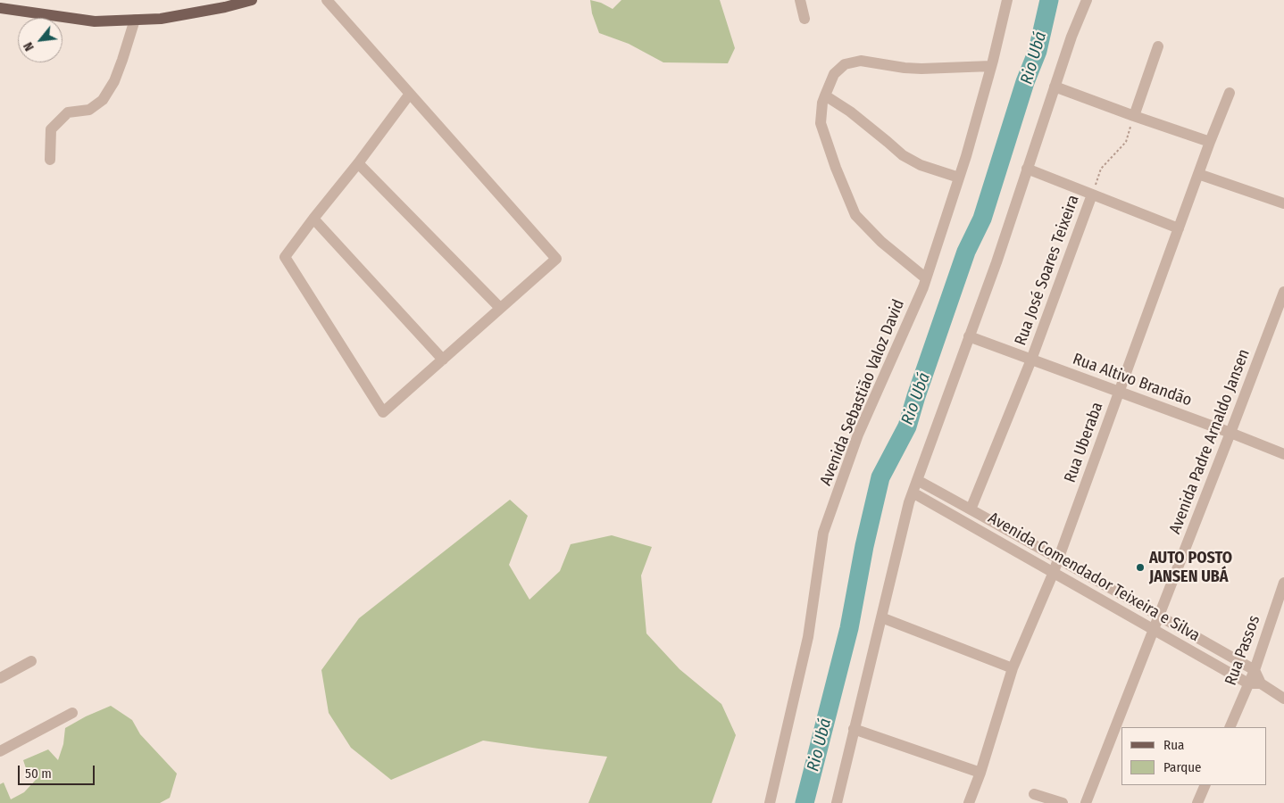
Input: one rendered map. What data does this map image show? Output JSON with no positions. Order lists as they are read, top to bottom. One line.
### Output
{"streets":{"street":["Rua José Soares Teixeira","Rua Altivo Brandão","Avenida Sebastião Valoz David","Avenida Padre Arnaldo Jansen","Rua Uberaba","Avenida Comendador Teixeira e Silva","Rua Passos"]},"crossings":[["Rua José Soares Teixeira","Rua Altivo Brandão"],["Rua José Soares Teixeira","Avenida Comendador Teixeira e Silva"],["Rua Altivo Brandão","Avenida Padre Arnaldo Jansen"],["Rua Altivo Brandão","Rua Uberaba"],["Avenida Padre Arnaldo Jansen","Avenida Comendador Teixeira e Silva"],["Rua Uberaba","Avenida Comendador Teixeira e Silva"],["Avenida Comendador Teixeira e Silva","Rua Passos"]],"water":["Rio Ubá"],"places":["AUTO POSTO JANSEN UBÁ"],"legend":["Rua","Parque"],"scale_bar":"50 m","north":"bottom left"}
